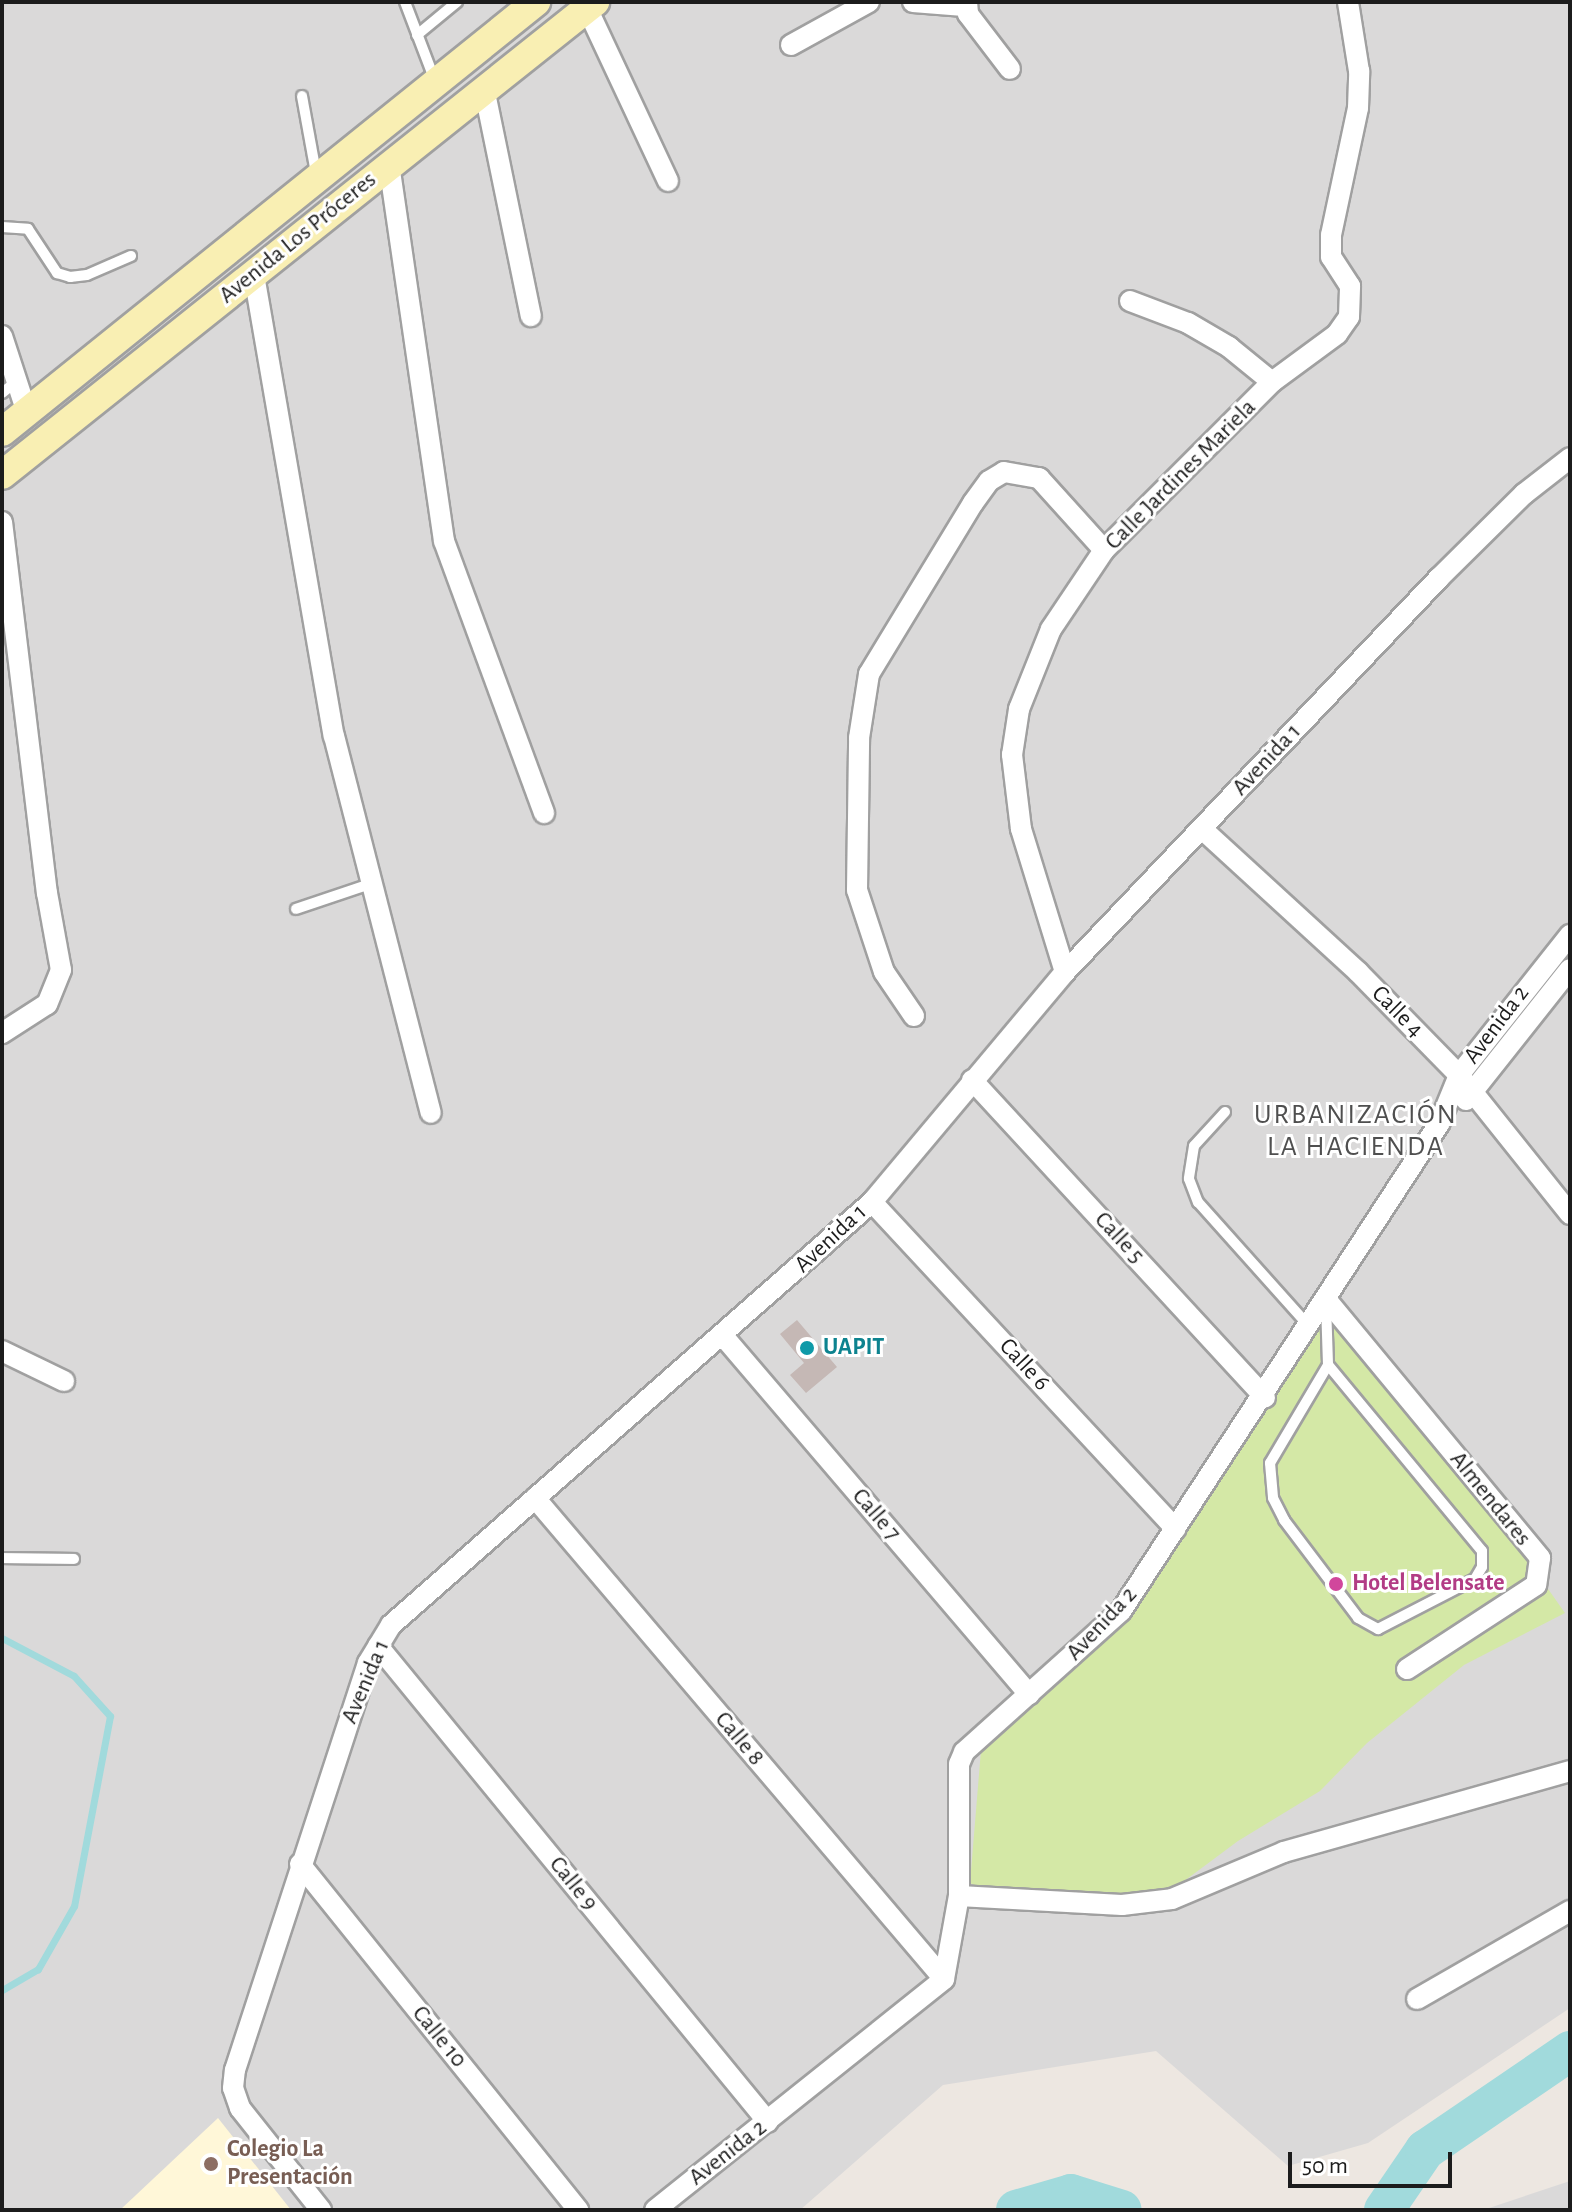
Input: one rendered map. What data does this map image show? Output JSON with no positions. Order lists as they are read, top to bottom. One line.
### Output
{"streets":{"main road":["Avenida Los Próceres"],"street":["Calle Jardines Mariela","Avenida 1","Calle 4","Avenida 2","Calle 5","Calle 6","Almendares","Calle 7","Calle 8","Calle 9","Calle 10"]},"crossings":[["Calle Jardines Mariela","Avenida 1"],["Avenida 1","Calle 4"],["Avenida 1","Calle 5"],["Avenida 1","Calle 6"],["Avenida 1","Calle 7"],["Avenida 1","Calle 8"],["Avenida 1","Calle 9"],["Avenida 1","Calle 10"],["Calle 4","Avenida 2"],["Avenida 2","Calle 5"],["Avenida 2","Calle 6"],["Avenida 2","Almendares"],["Avenida 2","Calle 7"],["Avenida 2","Calle 8"],["Avenida 2","Calle 9"]],"districts":["URBANIZACIÓN LA HACIENDA"],"places":["UAPIT","Hotel Belensate","Colegio La Presentación"],"scale_bar":"50 m"}
